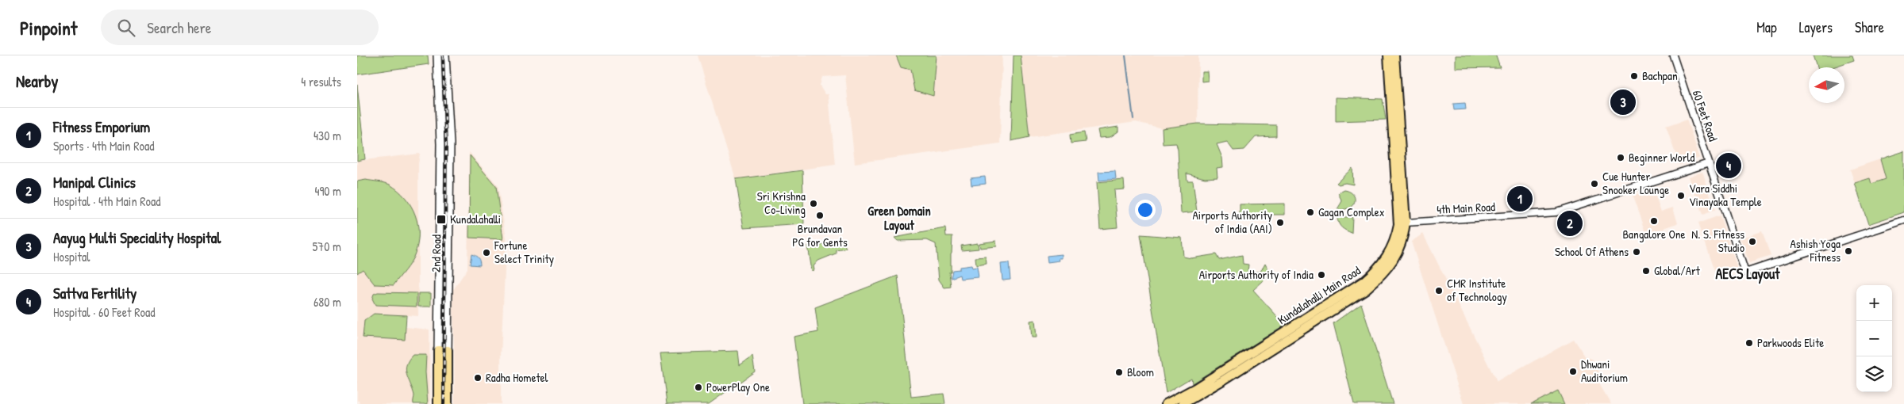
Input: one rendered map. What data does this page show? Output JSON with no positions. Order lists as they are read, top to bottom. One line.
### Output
{"streets":{"main road":["2nd Road","Kundalahalli Main Road"],"street":["60 Feet Road","4th Main Road"]},"crossings":[["60 Feet Road","4th Main Road"],["4th Main Road","Kundalahalli Main Road"]],"districts":["Green Domain Layout","AECS Layout"],"places":{"other":["Bachpan","Beginner World","Cue Hunter Snooker Lounge","Vara Siddhi Vinayaka Temple","Sri Krishna Co-Living","Gagan Complex","Brundavan PG for Gents","Bangalore One","Airports Authority of India (AAI)","N. S. Fitness Studio","Ashish Yoga Fitness","School Of Athens","Fortune Select Trinity","Global/Art","Airports Authority of India","CMR Institute of Technology","Parkwoods Elite","Dhwani Auditorium","Bloom","Radha Hometel","PowerPlay One"],"transit":["Kundalahalli"]},"north":"left","page":{"header":"Pinpoint","search":"Search here","nav":["Map","Layers","Share"],"heading":["Nearby","4 results"],"pins":["3","4","1","2"],"list":[{"mark":"1","name":"Fitness Emporium","note":"Sports · 4th Main Road","value":"430 m"},{"mark":"2","name":"Manipal Clinics","note":"Hospital · 4th Main Road","value":"490 m"},{"mark":"3","name":"Aayug Multi Speciality Hospital","note":"Hospital","value":"570 m"},{"mark":"4","name":"Sattva Fertility","note":"Hospital · 60 Feet Road","value":"680 m"}],"map_buttons":["+","−"]}}
